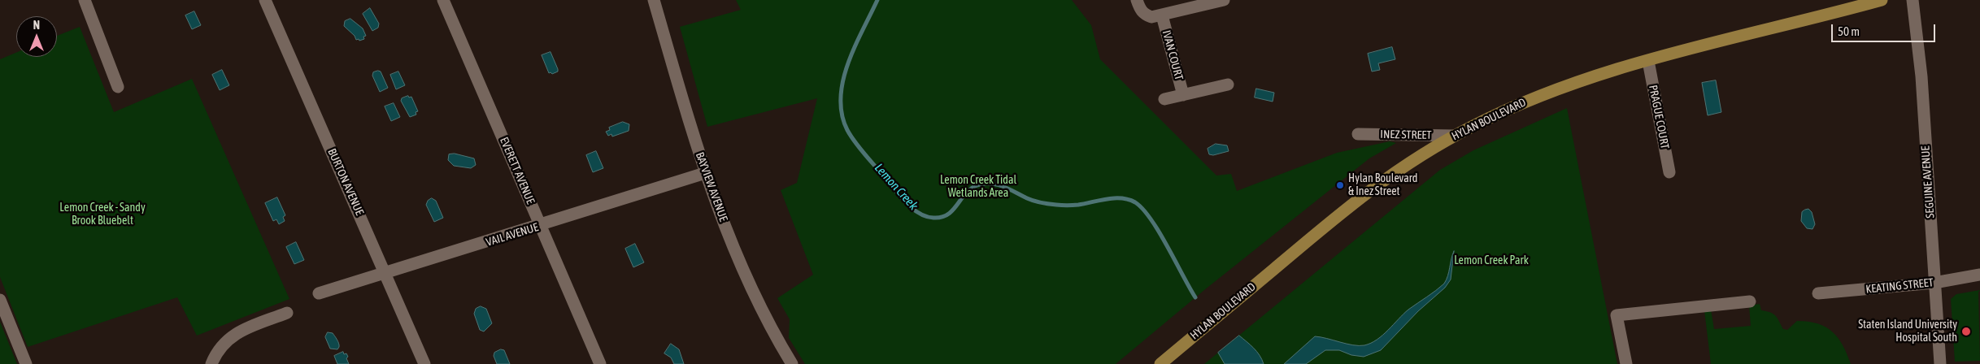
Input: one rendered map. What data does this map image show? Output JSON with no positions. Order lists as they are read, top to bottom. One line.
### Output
{"streets":{"main road":["HYLAN BOULEVARD"],"street":["IVAN COURT","PRAGUE COURT","INEZ STREET","EVERETT AVENUE","BURTON AVENUE","SEGUINE AVENUE","BAYVIEW AVENUE","VAIL AVENUE","KEATING STREET"]},"crossings":[["PRAGUE COURT","HYLAN BOULEVARD"],["HYLAN BOULEVARD","INEZ STREET"],["EVERETT AVENUE","VAIL AVENUE"],["BURTON AVENUE","VAIL AVENUE"],["SEGUINE AVENUE","KEATING STREET"],["BAYVIEW AVENUE","VAIL AVENUE"]],"water":["Lemon Creek"],"parks":["Lemon Creek Tidal Wetlands Area","Lemon Creek - Sandy Brook Bluebelt","Lemon Creek Park"],"places":["Hylan Boulevard & Inez Street","Staten Island University Hospital South"],"scale_bar":"50 m","north":"top"}
